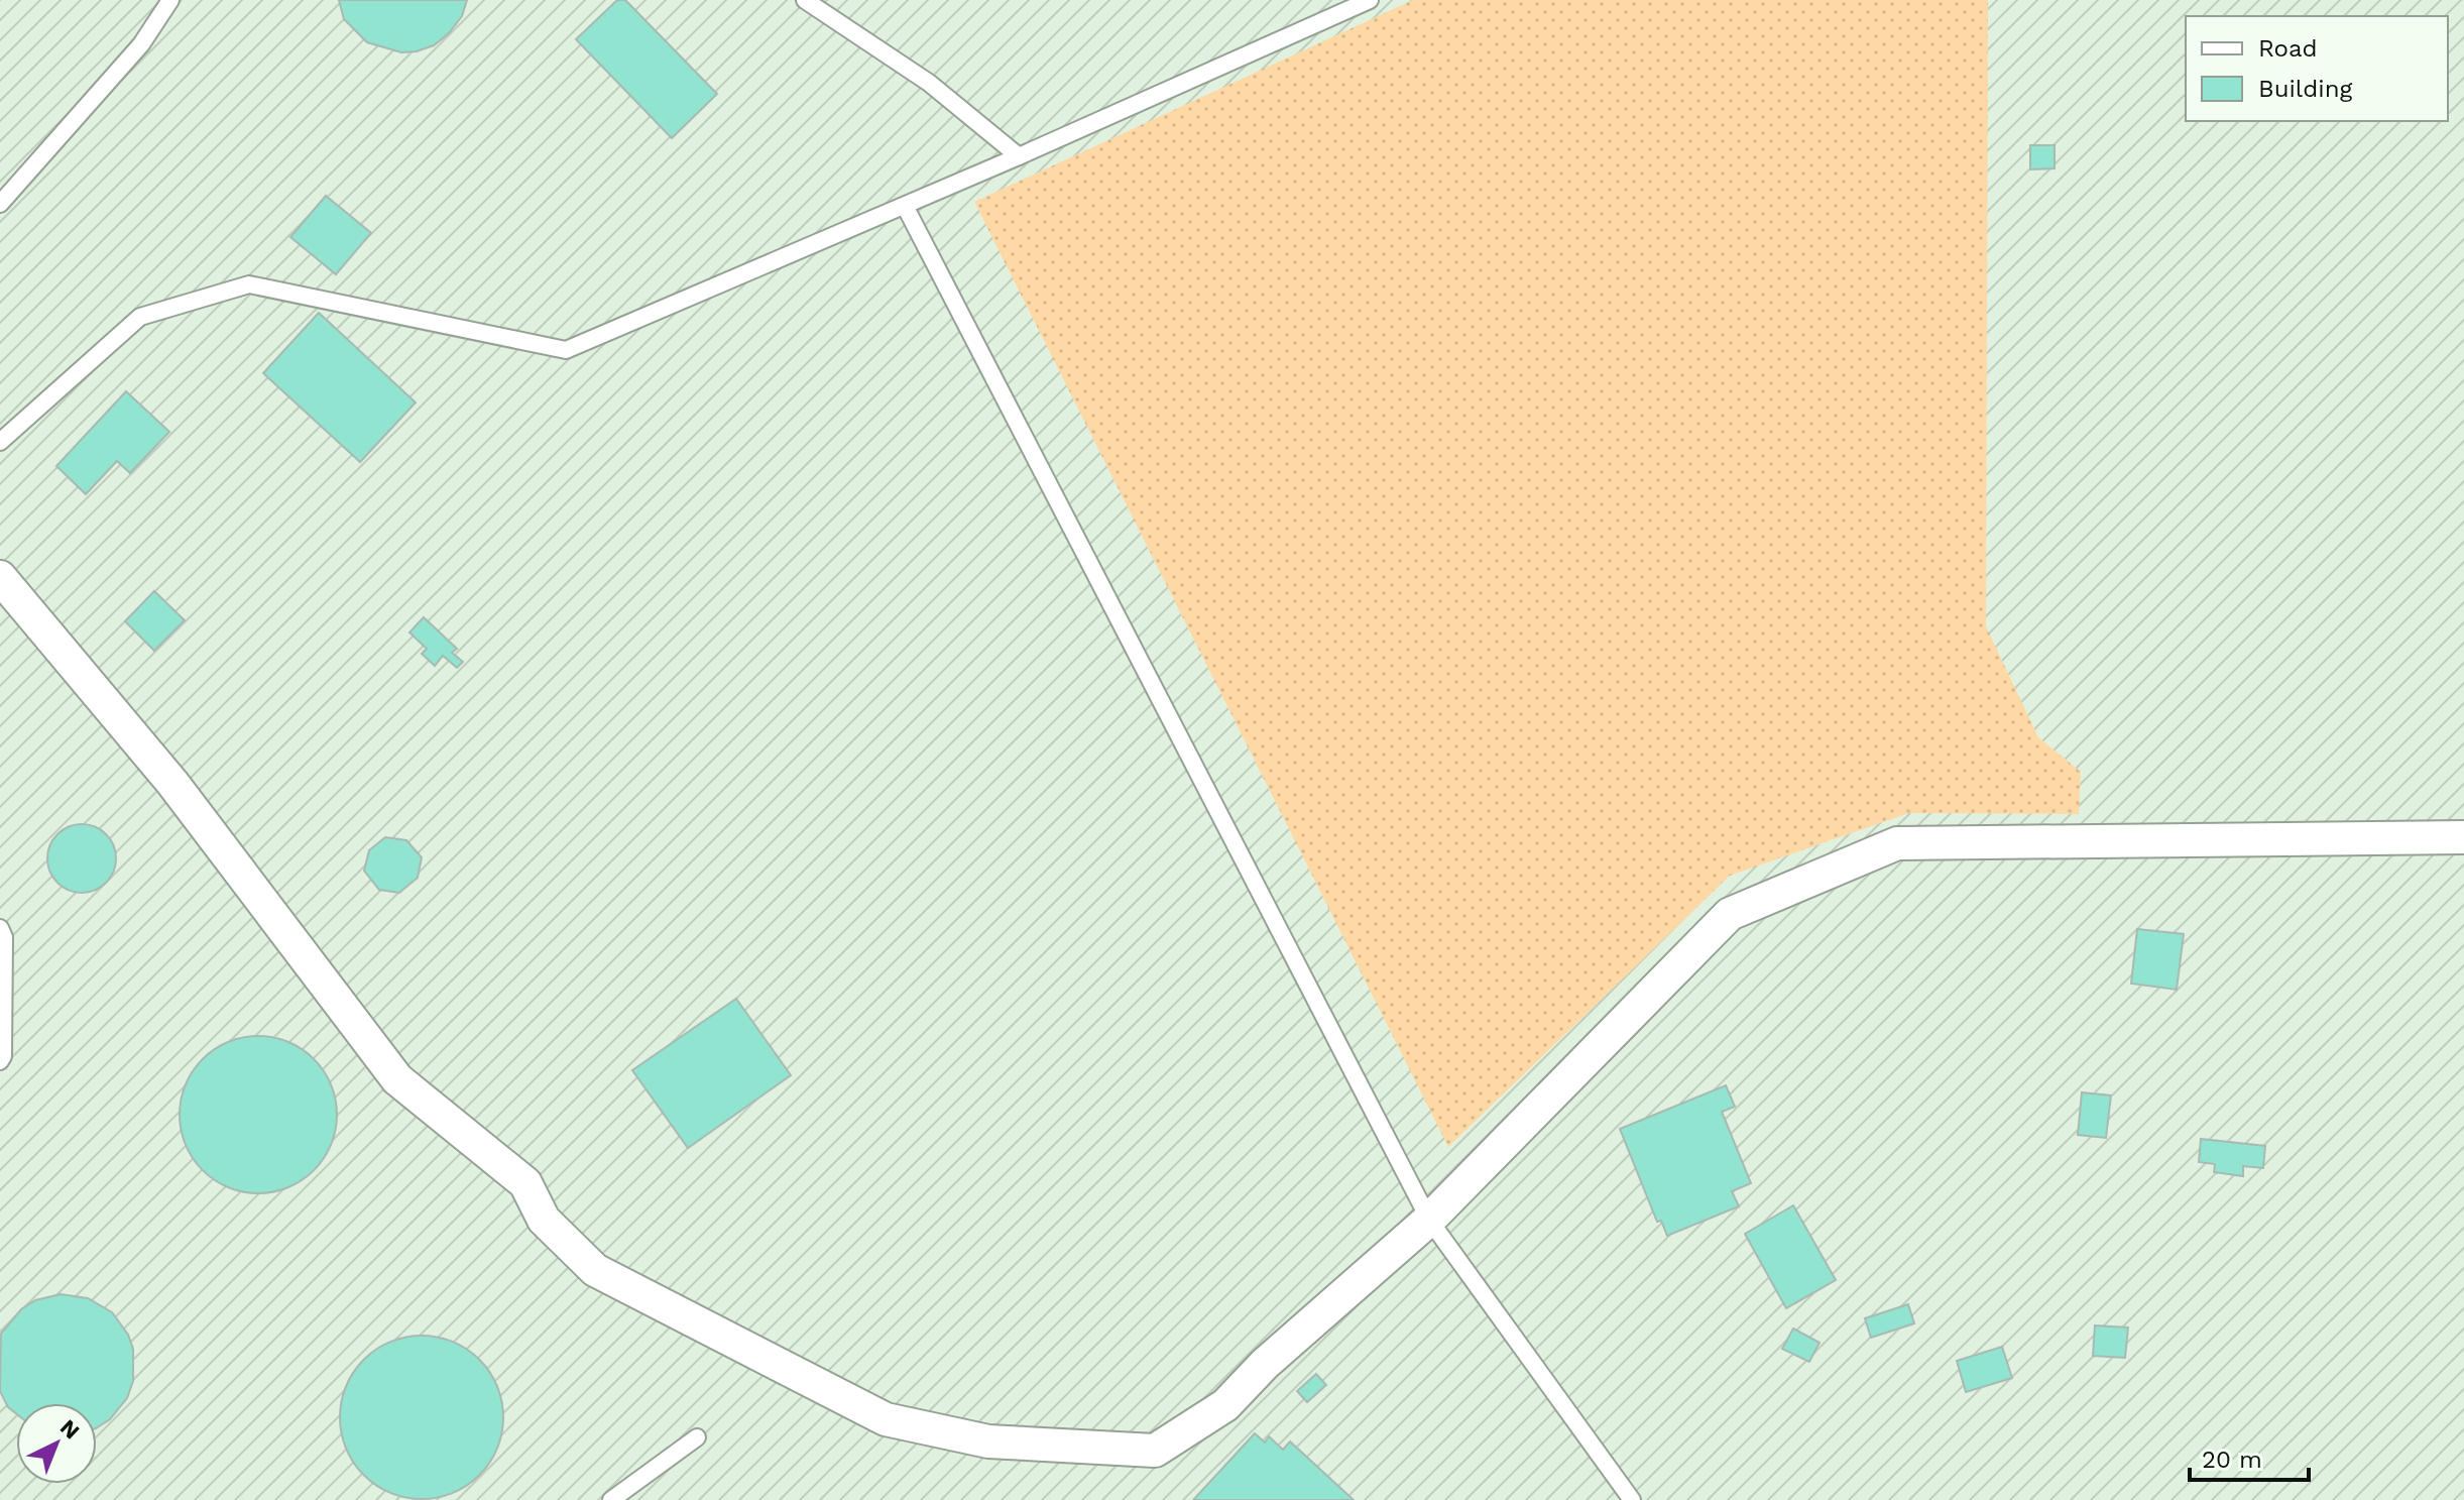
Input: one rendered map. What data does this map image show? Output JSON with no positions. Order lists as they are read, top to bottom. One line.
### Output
{"legend":["Road","Building"],"scale_bar":"20 m","north":"top right"}
